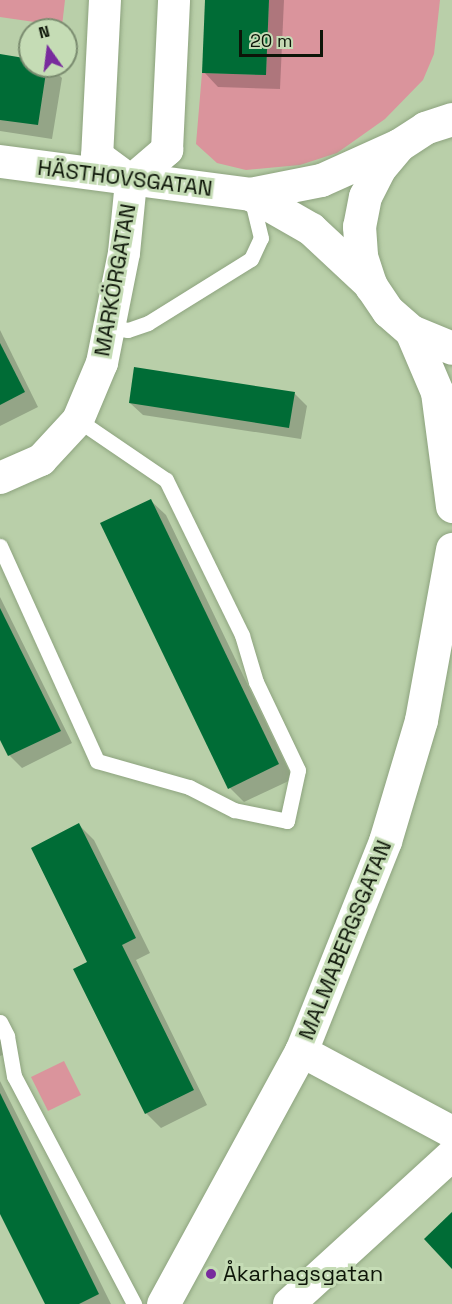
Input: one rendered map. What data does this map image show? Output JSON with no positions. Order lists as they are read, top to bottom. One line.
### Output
{"streets":{"main road":["HÄSTHOVSGATAN","MALMABERGSGATAN"],"street":["MARKÖRGATAN"]},"crossings":[["HÄSTHOVSGATAN","MARKÖRGATAN"]],"places":["Åkarhagsgatan"],"scale_bar":"20 m","north":"top"}
